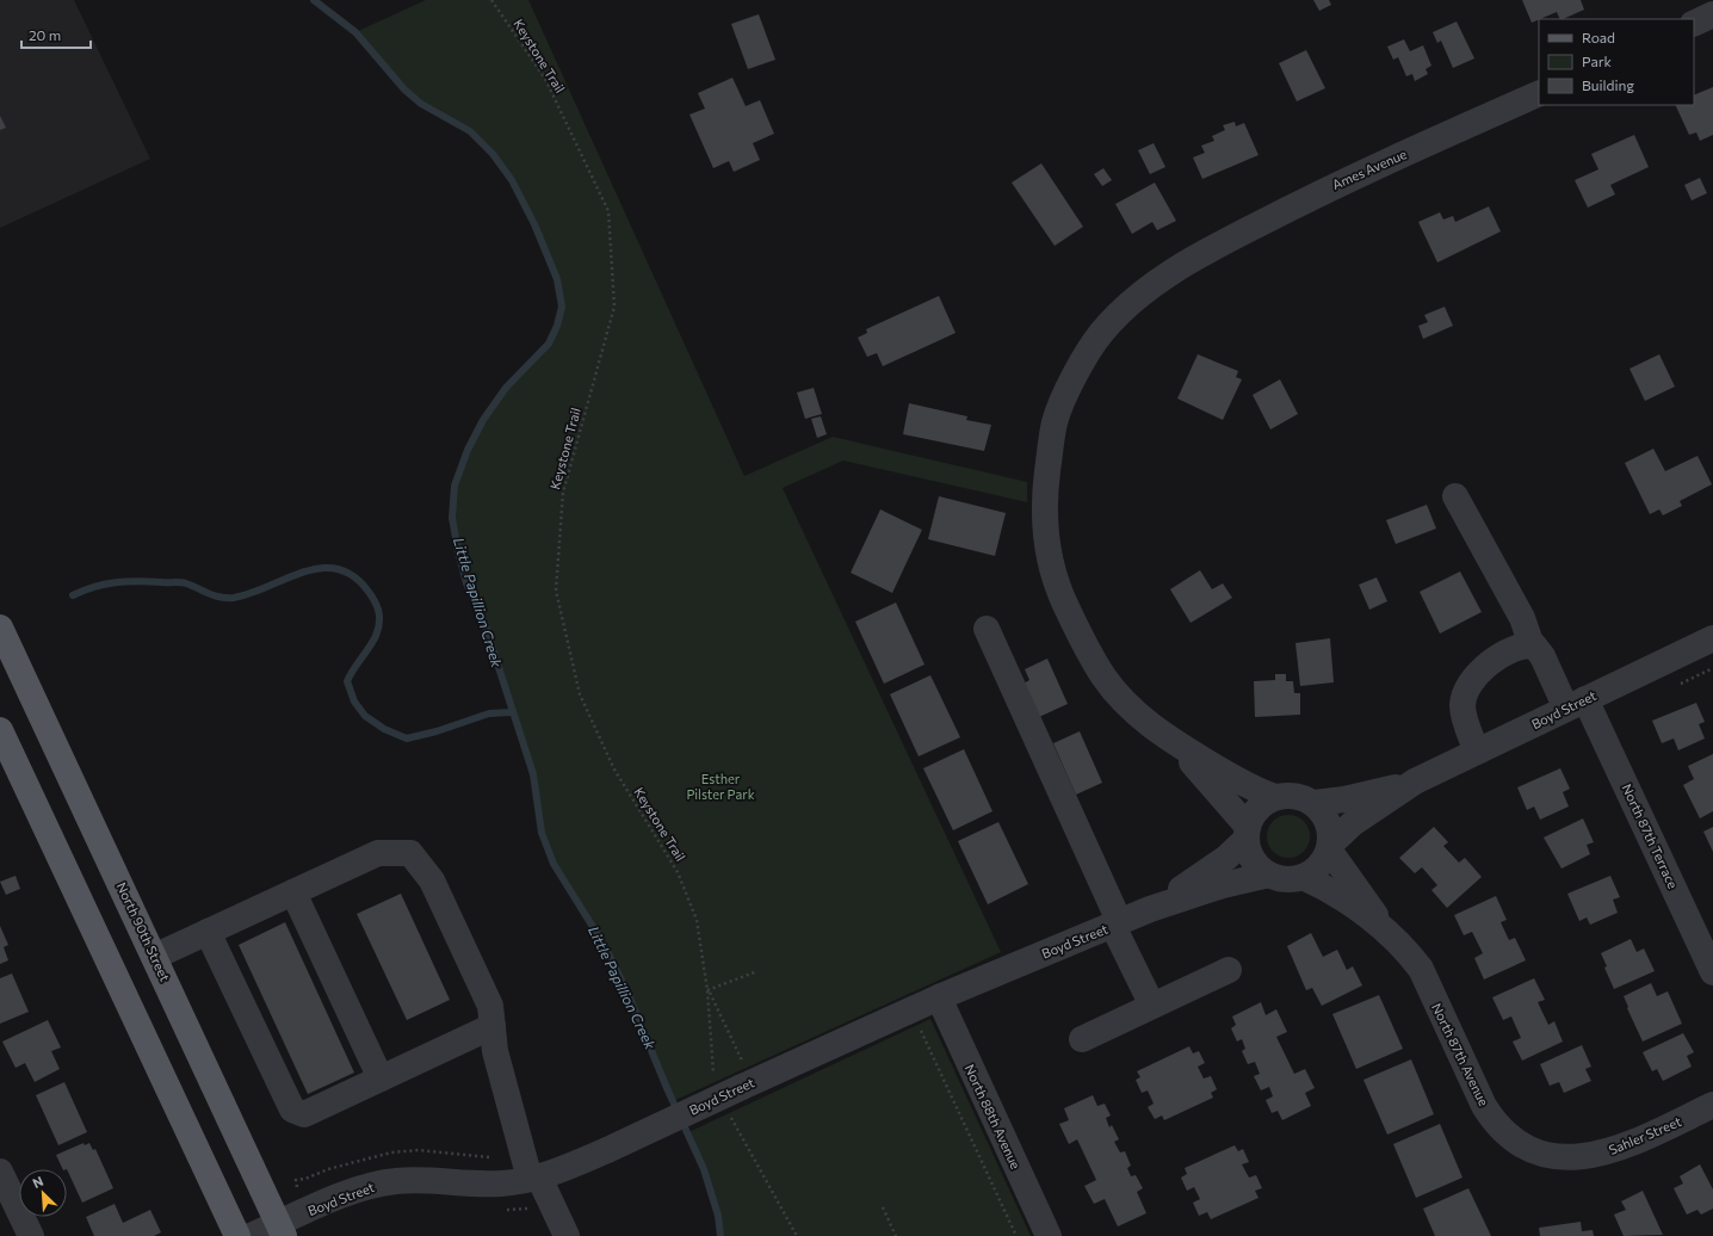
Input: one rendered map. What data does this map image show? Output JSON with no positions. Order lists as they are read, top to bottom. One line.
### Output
{"streets":{"main road":["North 90th Street"],"street":["Ames Avenue","Boyd Street","North 87th Terrace","North 87th Avenue","North 88th Avenue","Sahler Street"],"path":["Keystone Trail"]},"crossings":[["Keystone Trail","Boyd Street"],["Boyd Street","North 87th Terrace"],["Boyd Street","North 90th Street"],["Boyd Street","North 87th Avenue"],["Boyd Street","North 88th Avenue"],["North 87th Avenue","Sahler Street"]],"water":["Little Papillion Creek"],"parks":["Esther Pilster Park"],"legend":["Road","Park","Building"],"scale_bar":"20 m","north":"top left"}
